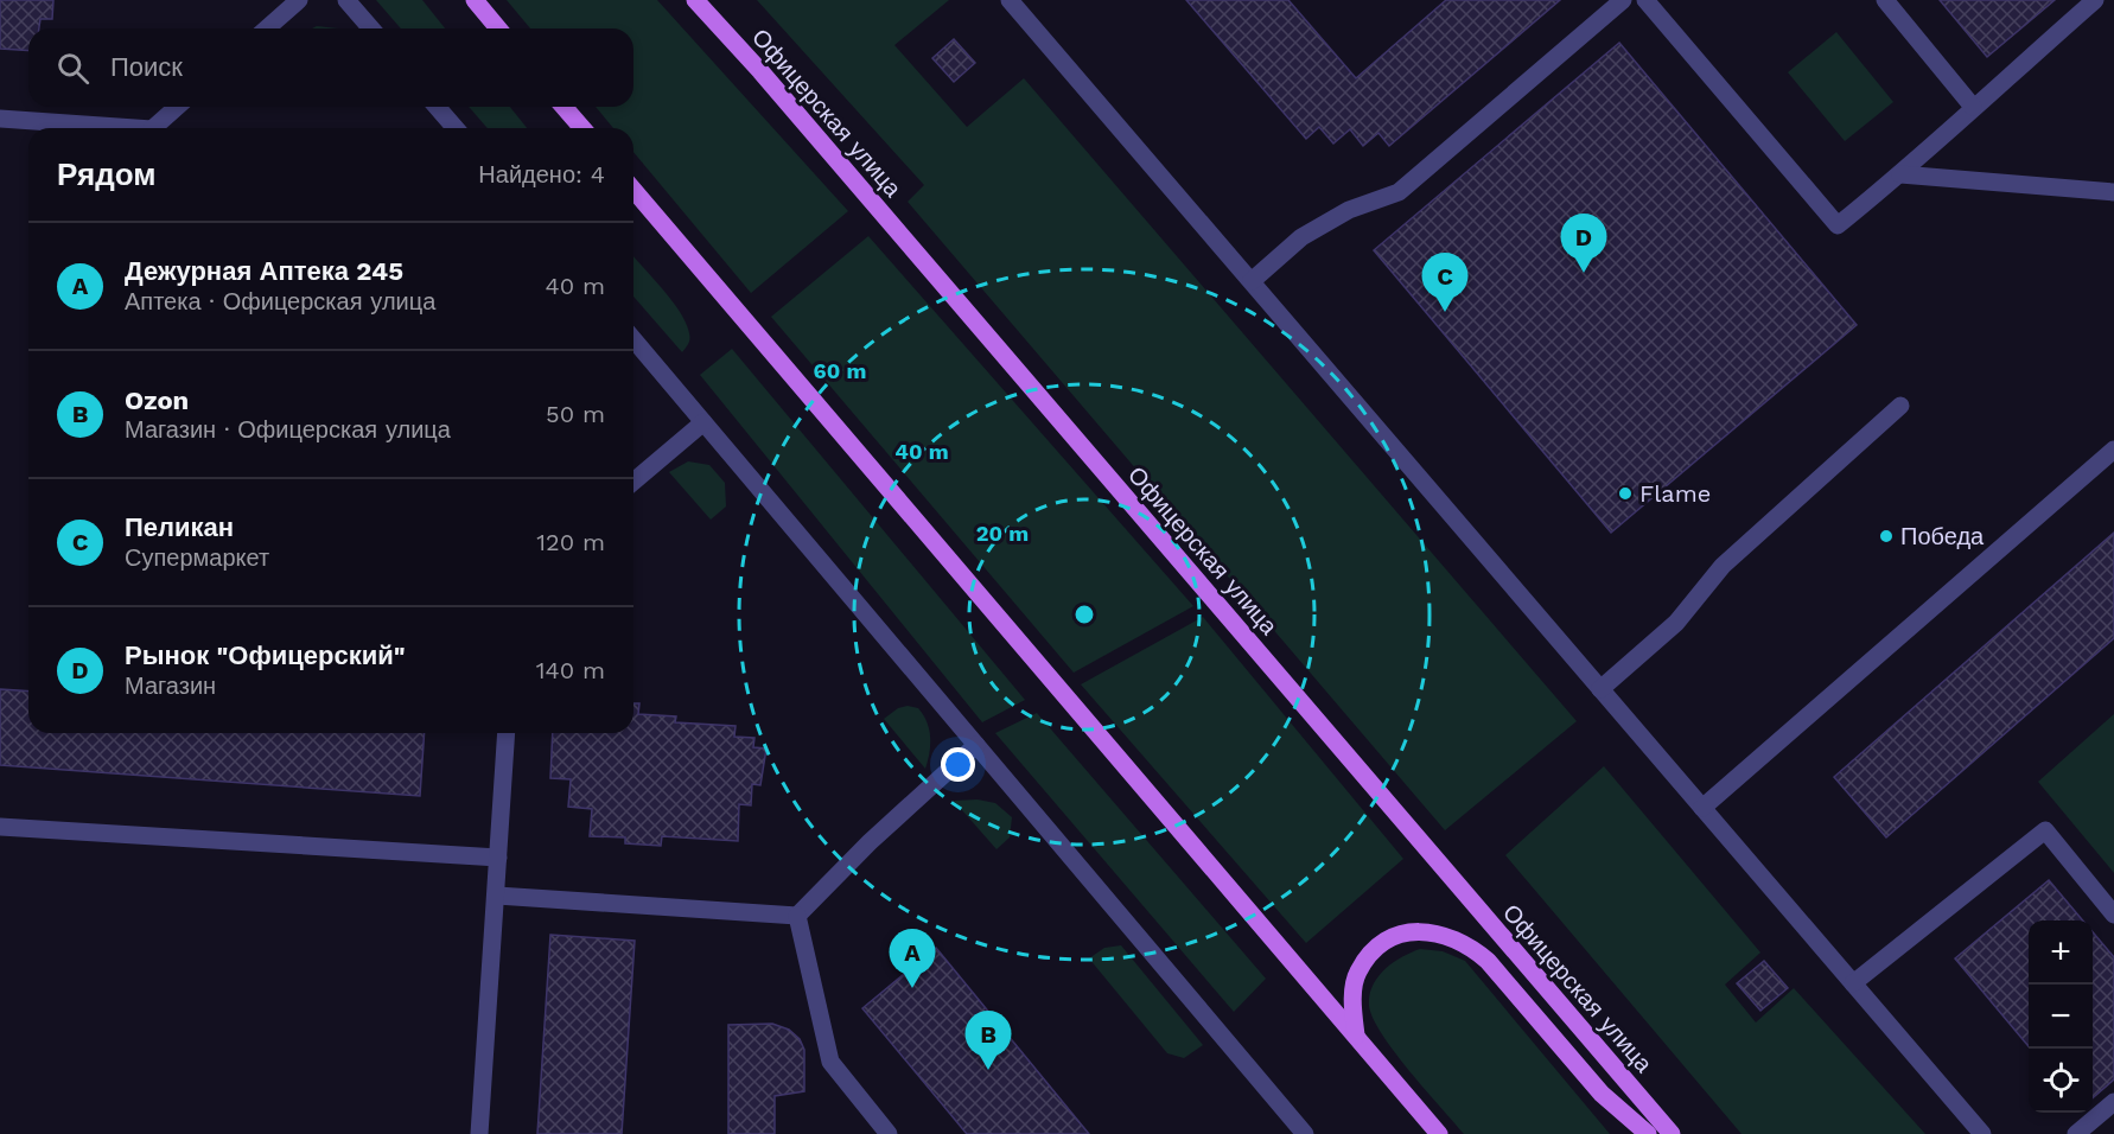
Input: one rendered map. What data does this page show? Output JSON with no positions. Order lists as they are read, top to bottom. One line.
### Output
{"streets":{"main road":["Офицерская улица"]},"places":["Flame","Победа"],"page":{"search":"Поиск","heading":["Рядом","Найдено: 4"],"pins":["D","C","A","B"],"list":[{"mark":"A","name":"Дежурная Аптека 245","note":"Аптека · Офицерская улица","value":"40 m"},{"mark":"B","name":"Ozon","note":"Магазин · Офицерская улица","value":"50 m"},{"mark":"C","name":"Пеликан","note":"Супермаркет","value":"120 m"},{"mark":"D","name":"Рынок \"Офицерский\"","note":"Магазин","value":"140 m"}],"map_buttons":["+","−"]},"rings":["60 m","40 m","20 m"]}
